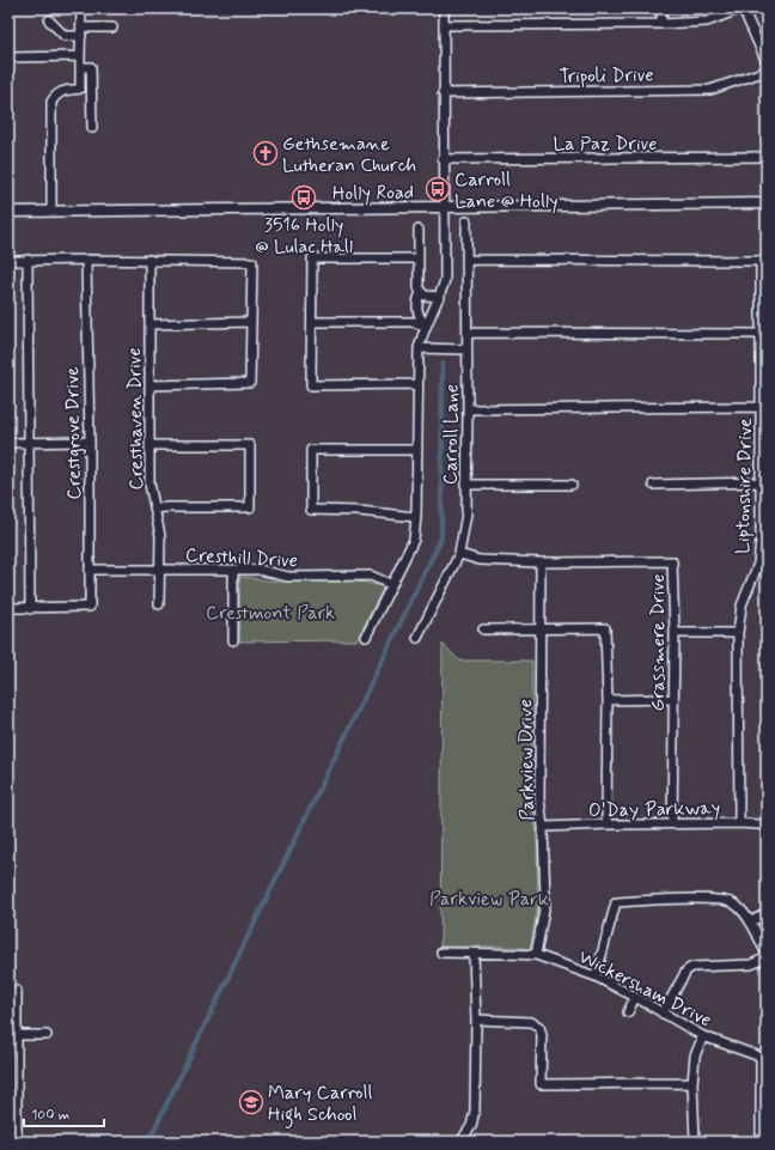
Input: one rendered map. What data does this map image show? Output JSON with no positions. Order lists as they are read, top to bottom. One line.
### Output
{"streets":{"main road":["Holly Road"],"street":["Tripoli Drive","La Paz Drive","Cresthaven Drive","Crestgrove Drive","Carroll Lane","Liptonshire Drive","Cresthill Drive","Grassmere Drive","Parkview Drive","O'Day Parkway","Wickersham Drive"]},"crossings":[["Tripoli Drive","Carroll Lane"],["La Paz Drive","Carroll Lane"],["Holly Road","Carroll Lane"],["Cresthaven Drive","Cresthill Drive"],["Crestgrove Drive","Cresthill Drive"],["Carroll Lane","Liptonshire Drive"],["Carroll Lane","Cresthill Drive"],["Carroll Lane","Grassmere Drive"],["Liptonshire Drive","O'Day Parkway"],["Grassmere Drive","Parkview Drive"],["Grassmere Drive","O'Day Parkway"],["Parkview Drive","O'Day Parkway"],["Parkview Drive","Wickersham Drive"]],"parks":["Crestmont Park","Parkview Park"],"places":{"church":["Gethsemane Lutheran Church"],"bus stop":["Carroll Lane @ Holly","3516 Holly @ Lulac Hall"],"school or university":["Mary Carroll High School"]},"scale_bar":"100 m"}
